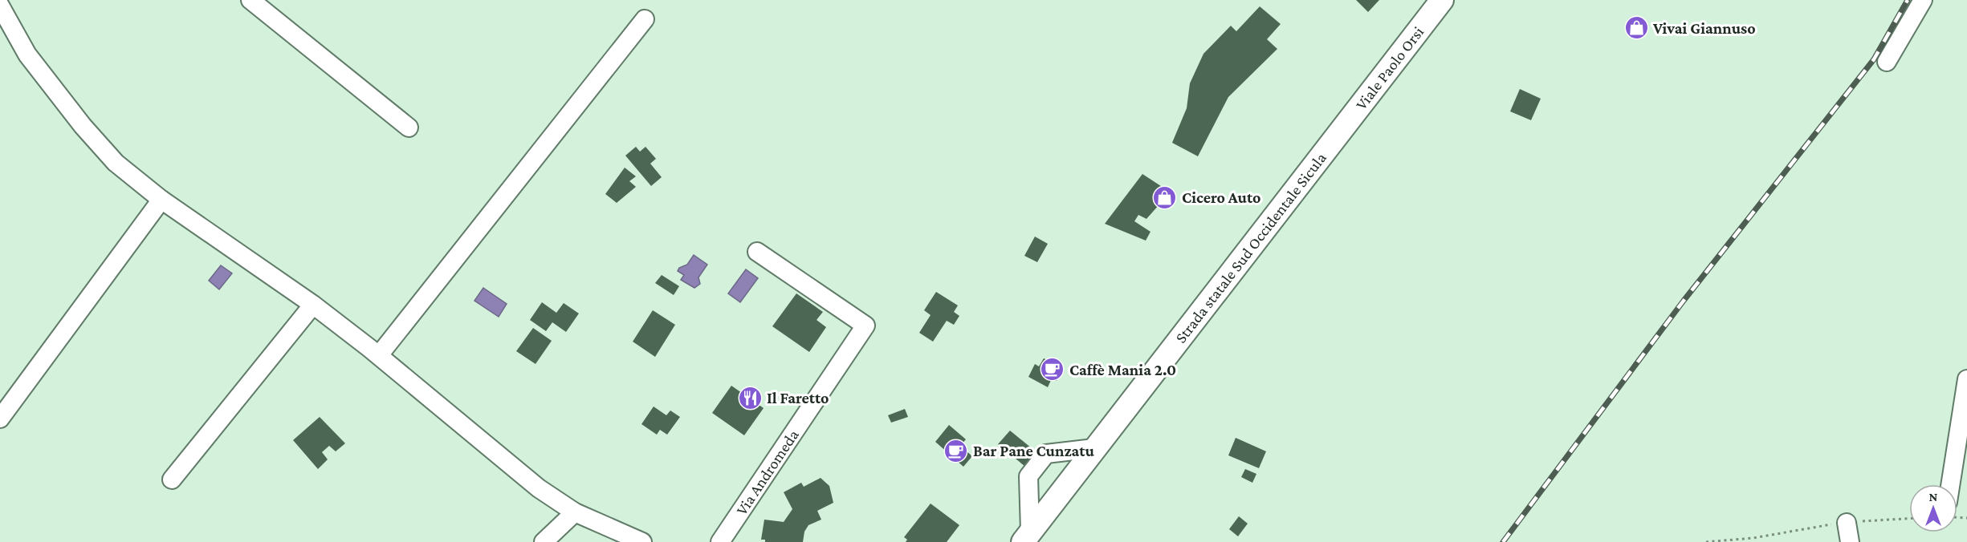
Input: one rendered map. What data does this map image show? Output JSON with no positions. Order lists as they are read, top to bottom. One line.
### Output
{"streets":{"main road":["Viale Paolo Orsi","Strada statale Sud Occidentale Sicula"],"street":["Via Andromeda"]},"crossings":[["Viale Paolo Orsi","Strada statale Sud Occidentale Sicula"]],"places":{"shop":["Vivai Giannuso","Cicero Auto"],"cafe":["Caffè Mania 2.0","Bar Pane Cunzatu"],"restaurant":["Il Faretto"]},"north":"top"}
